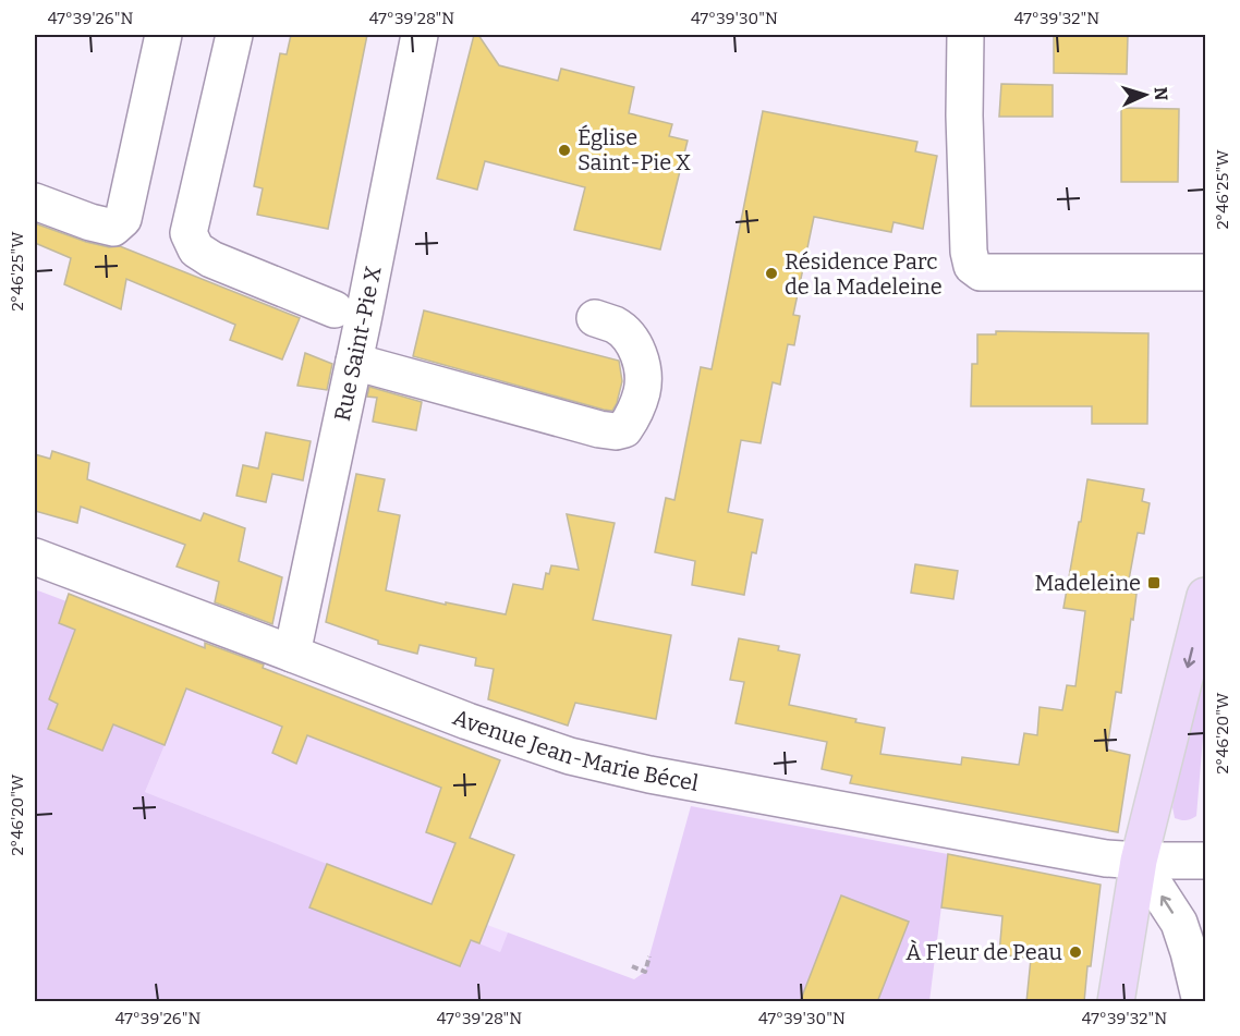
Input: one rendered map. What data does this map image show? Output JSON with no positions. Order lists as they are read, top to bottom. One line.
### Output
{"streets":{"street":["Rue Saint-Pie X","Avenue Jean-Marie Bécel"]},"crossings":[["Rue Saint-Pie X","Avenue Jean-Marie Bécel"]],"places":{"other":["Église Saint-Pie X","Résidence Parc de la Madeleine","À Fleur de Peau"],"transit":["Madeleine"]},"north":"right","coordinates":["47°39'26\"N","47°39'28\"N","47°39'30\"N","47°39'32\"N","2°46'25\"W","2°46'20\"W"]}
